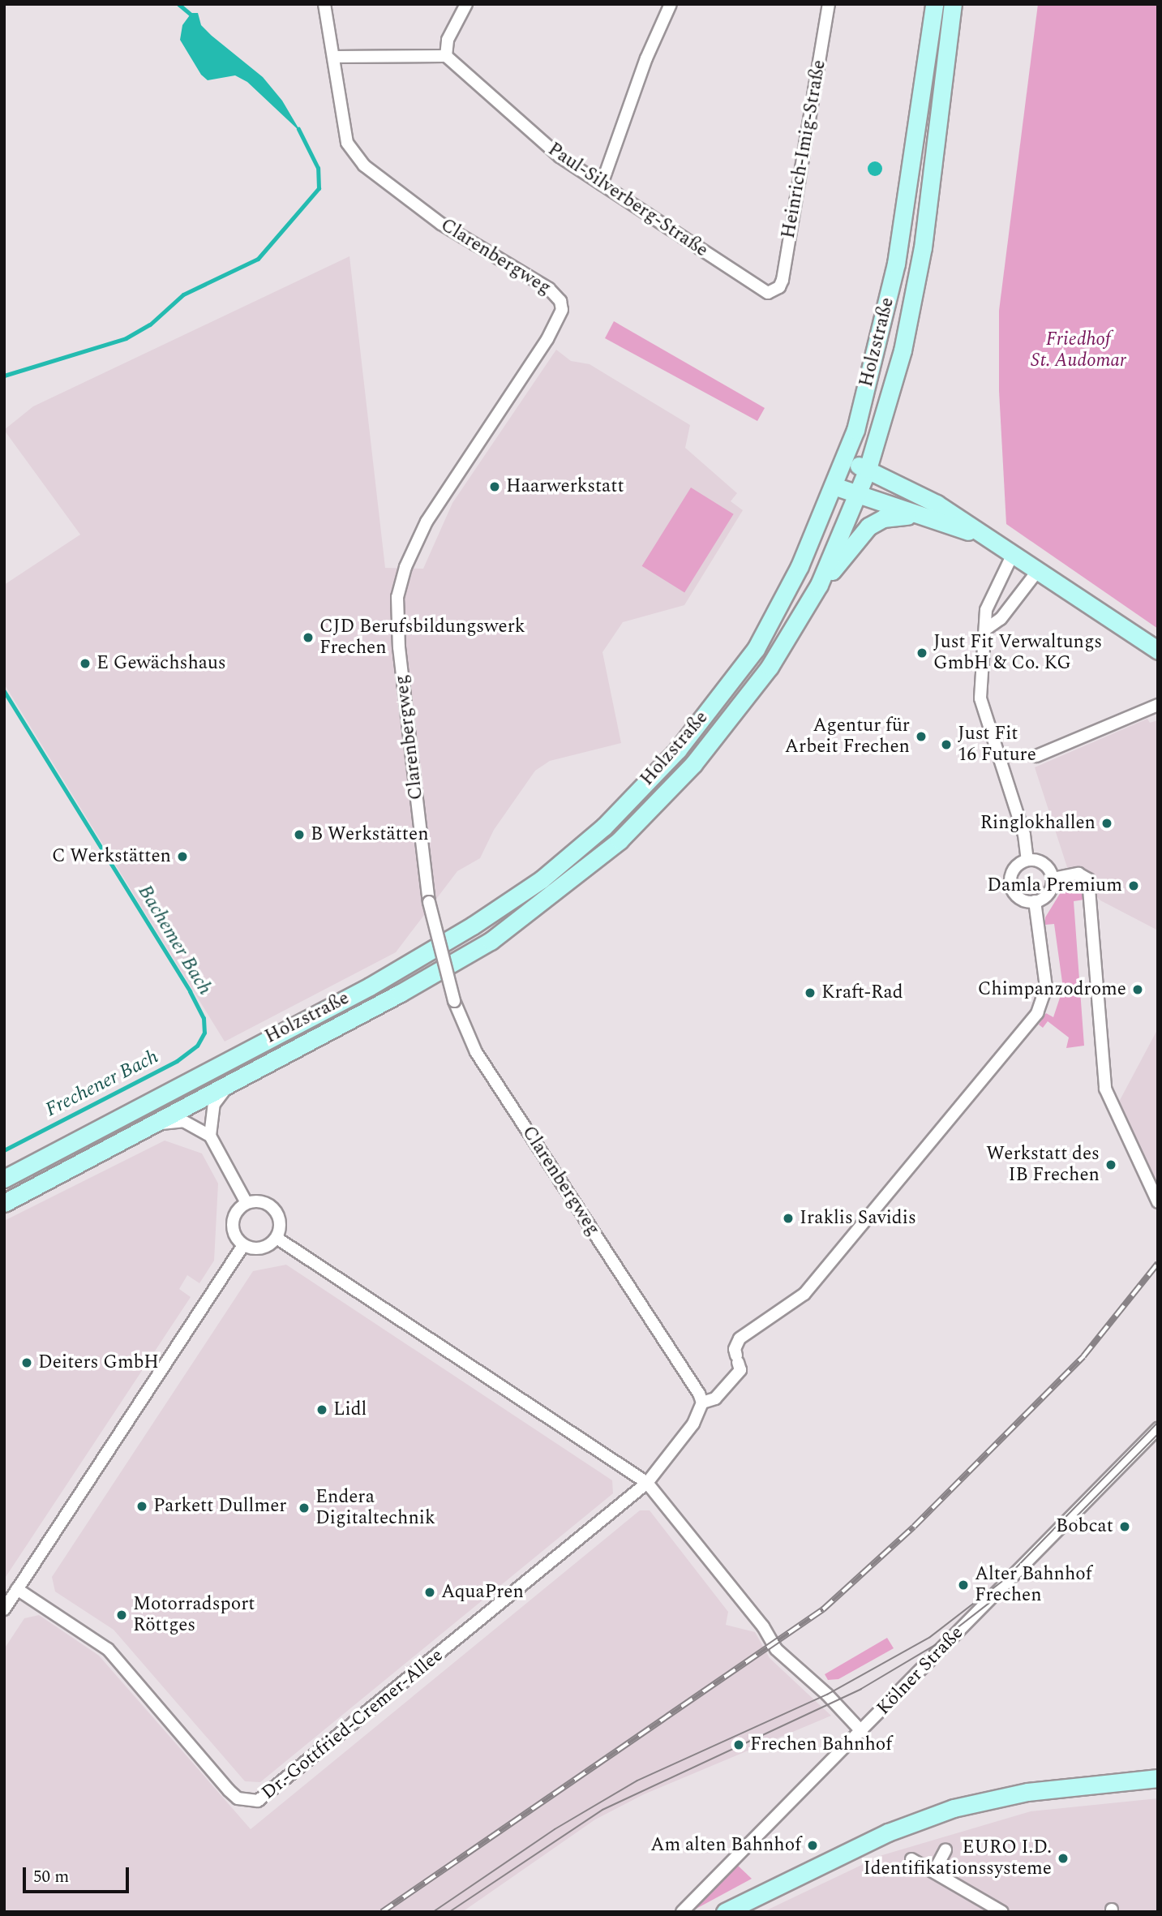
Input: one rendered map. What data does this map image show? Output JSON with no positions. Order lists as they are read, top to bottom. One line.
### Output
{"streets":{"main road":["Holzstraße"],"street":["Heinrich-Imig-Straße","Paul-Silverberg-Straße","Clarenbergweg","Kölner Straße","Dr.-Gottfried-Cremer-Allee"]},"crossings":[["Heinrich-Imig-Straße","Paul-Silverberg-Straße"],["Clarenbergweg","Dr.-Gottfried-Cremer-Allee"]],"water":["Bachemer Bach","Frechener Bach"],"parks":["Friedhof St. Audomar"],"places":["Haarwerkstatt","CJD Berufsbildungswerk Frechen","Just Fit Verwaltungs GmbH & Co. KG","E Gewächshaus","Agentur für Arbeit Frechen","Just Fit 16 Future","Ringlokhallen","B Werkstätten","C Werkstätten","Damla Premium","Chimpanzodrome","Kraft-Rad","Werkstatt des IB Frechen","Iraklis Savidis","Deiters GmbH","Lidl","Parkett Dullmer","Endera Digitaltechnik","Bobcat","Alter Bahnhof Frechen","AquaPren","Motorradsport Röttges","Frechen Bahnhof","Am alten Bahnhof","EURO I.D. Identifikationssysteme"],"scale_bar":"50 m"}
